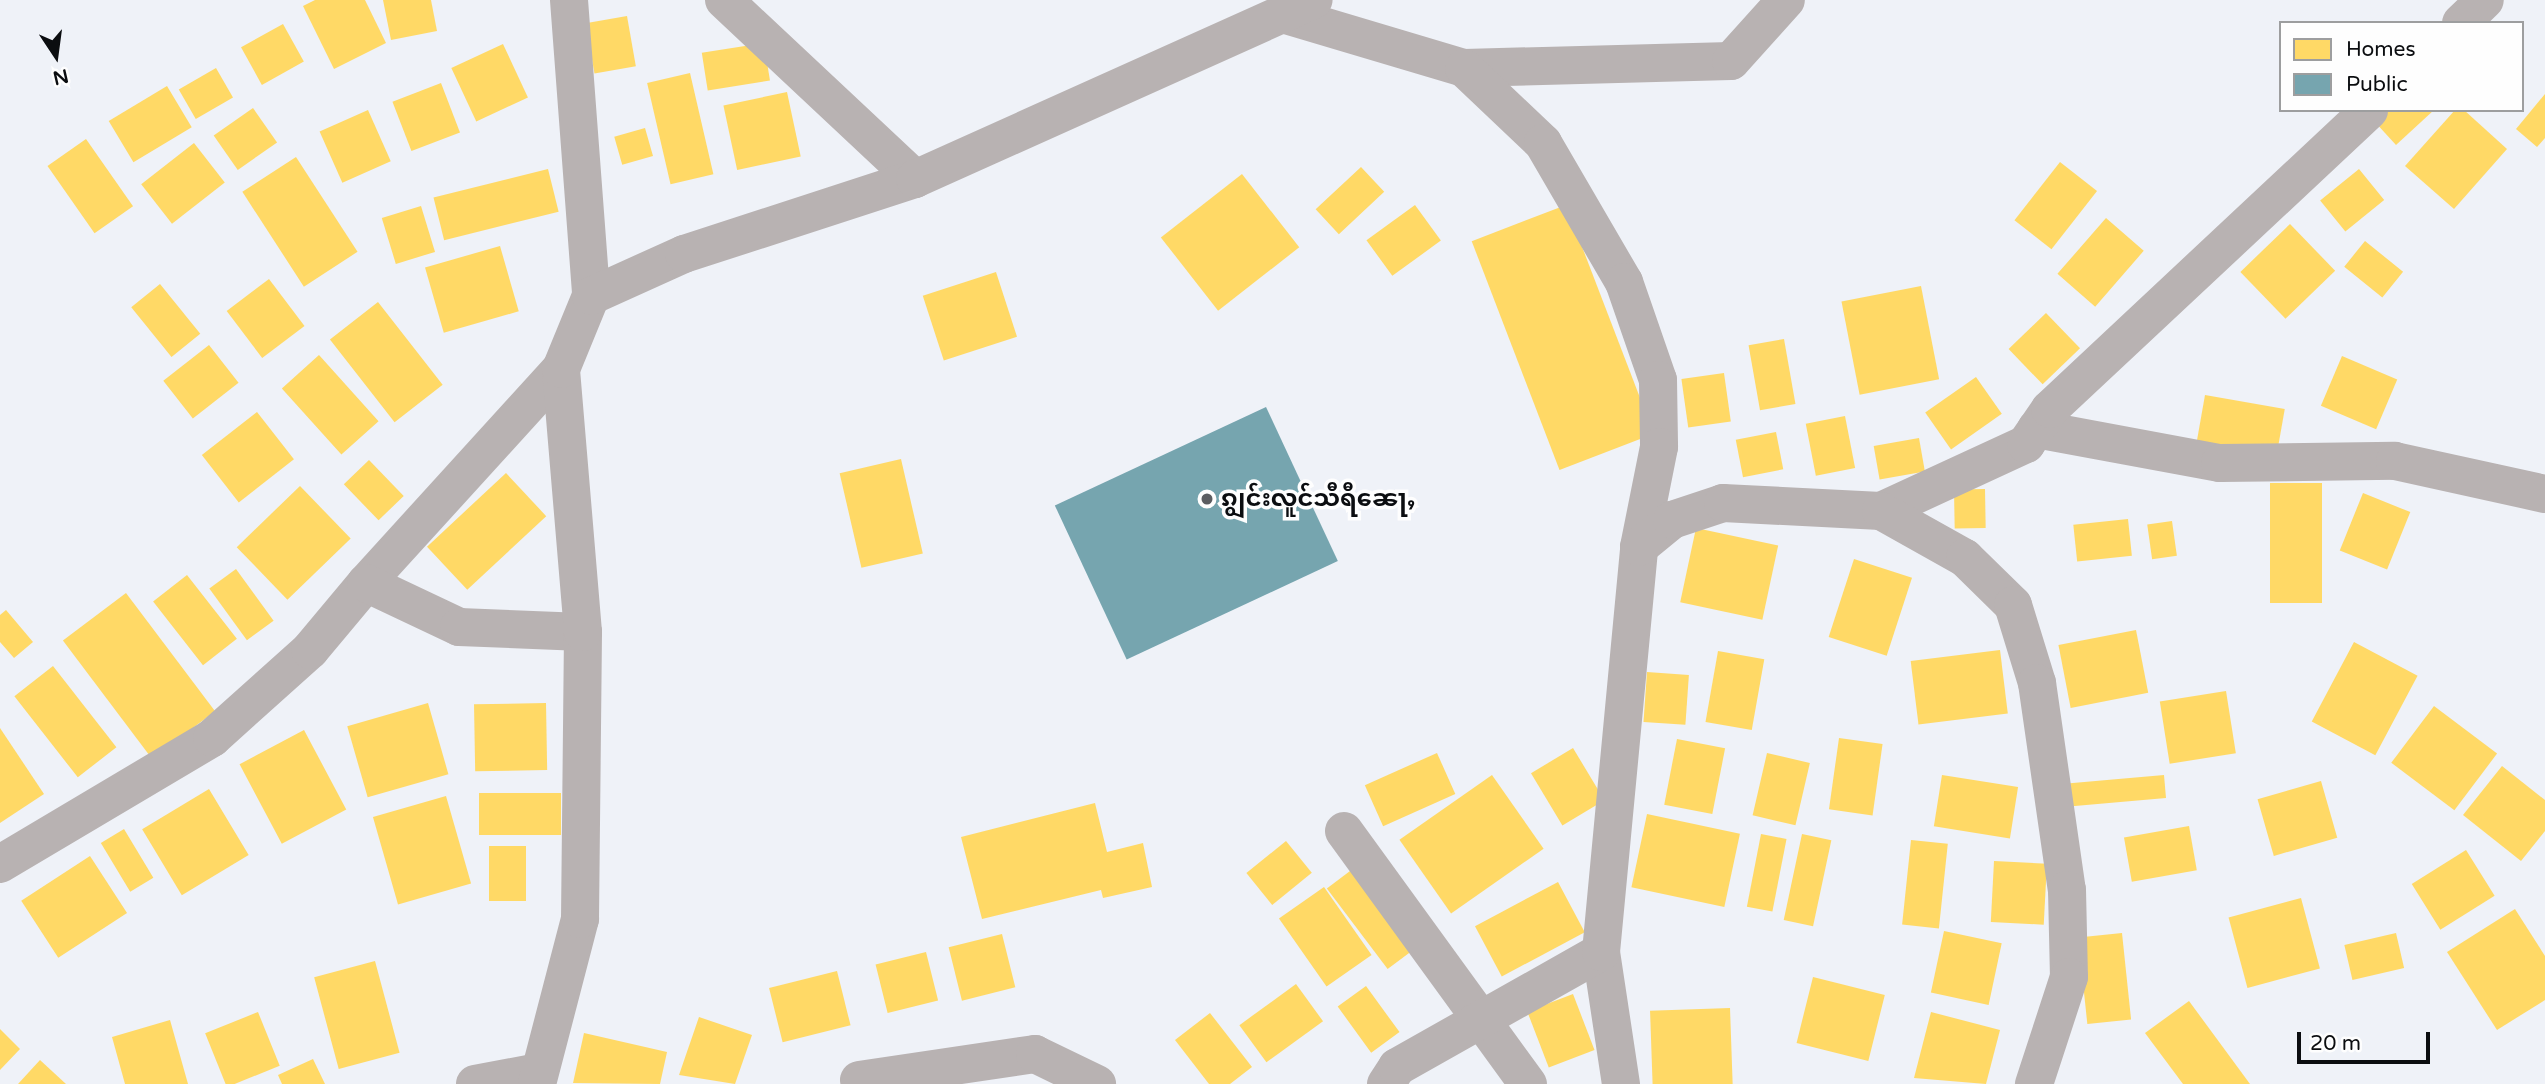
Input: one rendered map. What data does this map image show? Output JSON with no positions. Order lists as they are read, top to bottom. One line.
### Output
{"places":["ၵျွင်းလူင်သီရီၼေႃႇ"],"legend":["Homes","Public"],"scale_bar":"20 m","north":"bottom"}
